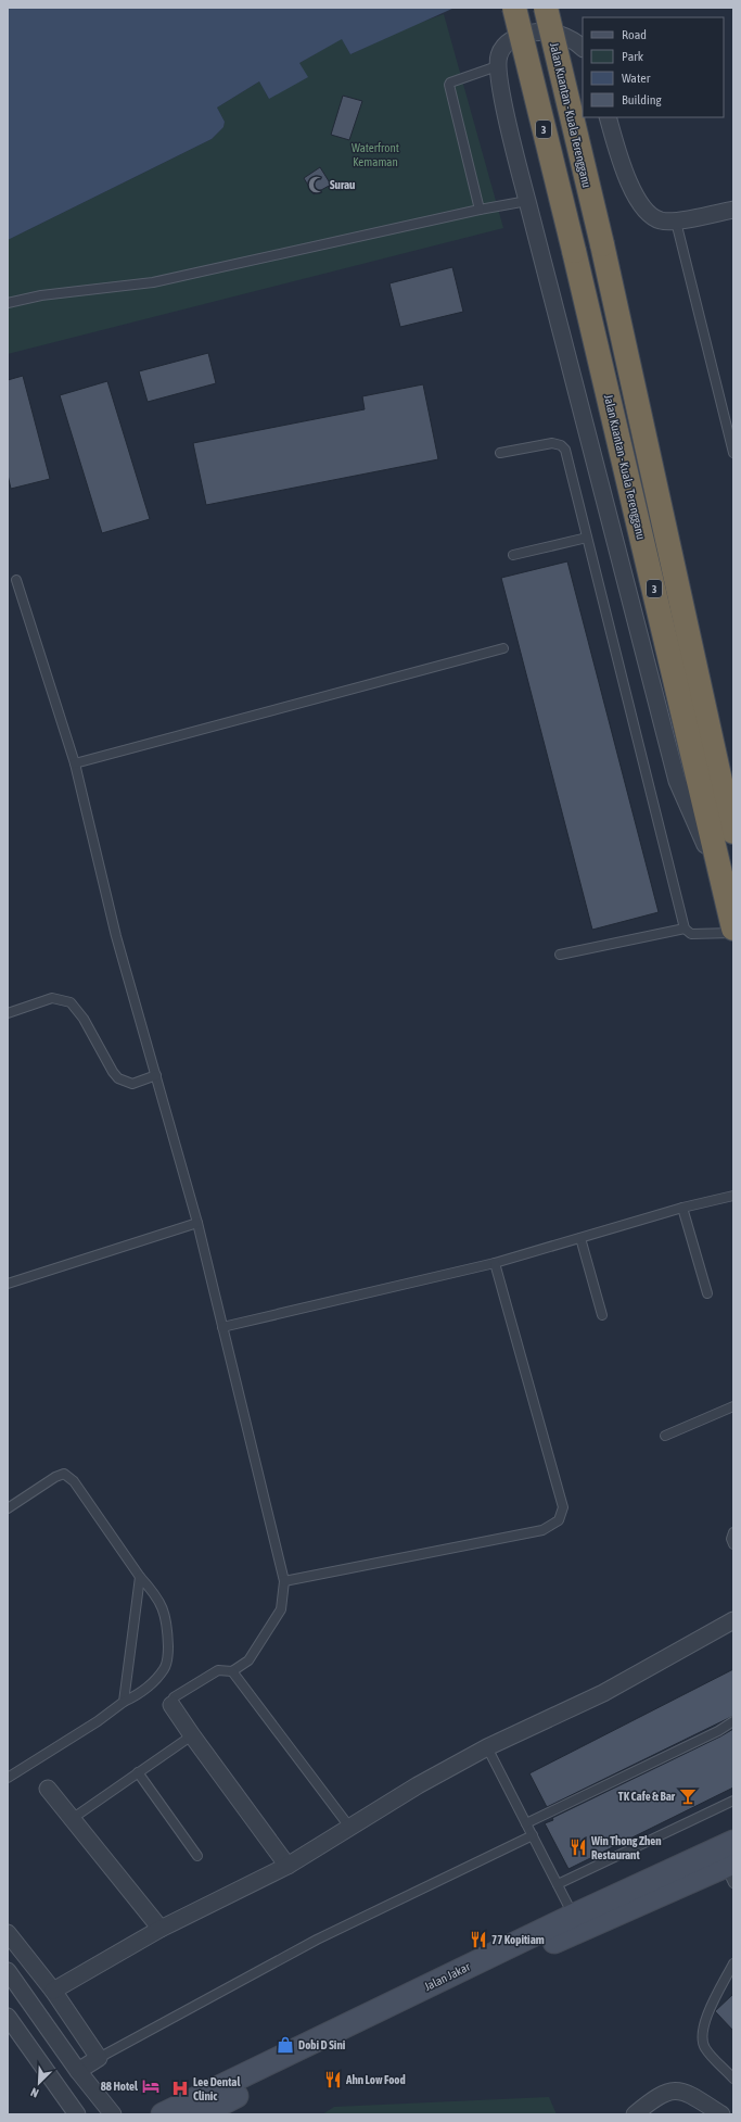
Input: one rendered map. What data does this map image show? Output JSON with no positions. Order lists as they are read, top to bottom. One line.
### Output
{"streets":{"highway":["Jalan Kuantan - Kuala Terengganu","3"],"main road":["Jalan Jakar"]},"parks":["Waterfront Kemaman"],"places":{"mosque":["Surau"],"bar":["TK Cafe & Bar"],"restaurant":["Win Thong Zhen Restaurant","77 Kopitiam","Ahn Low Food"],"shop":["Dobi D Sini"],"hotel":["88 Hotel"],"hospital":["Lee Dental Clinic"]},"legend":["Road","Park","Water","Building"],"north":"bottom left"}
